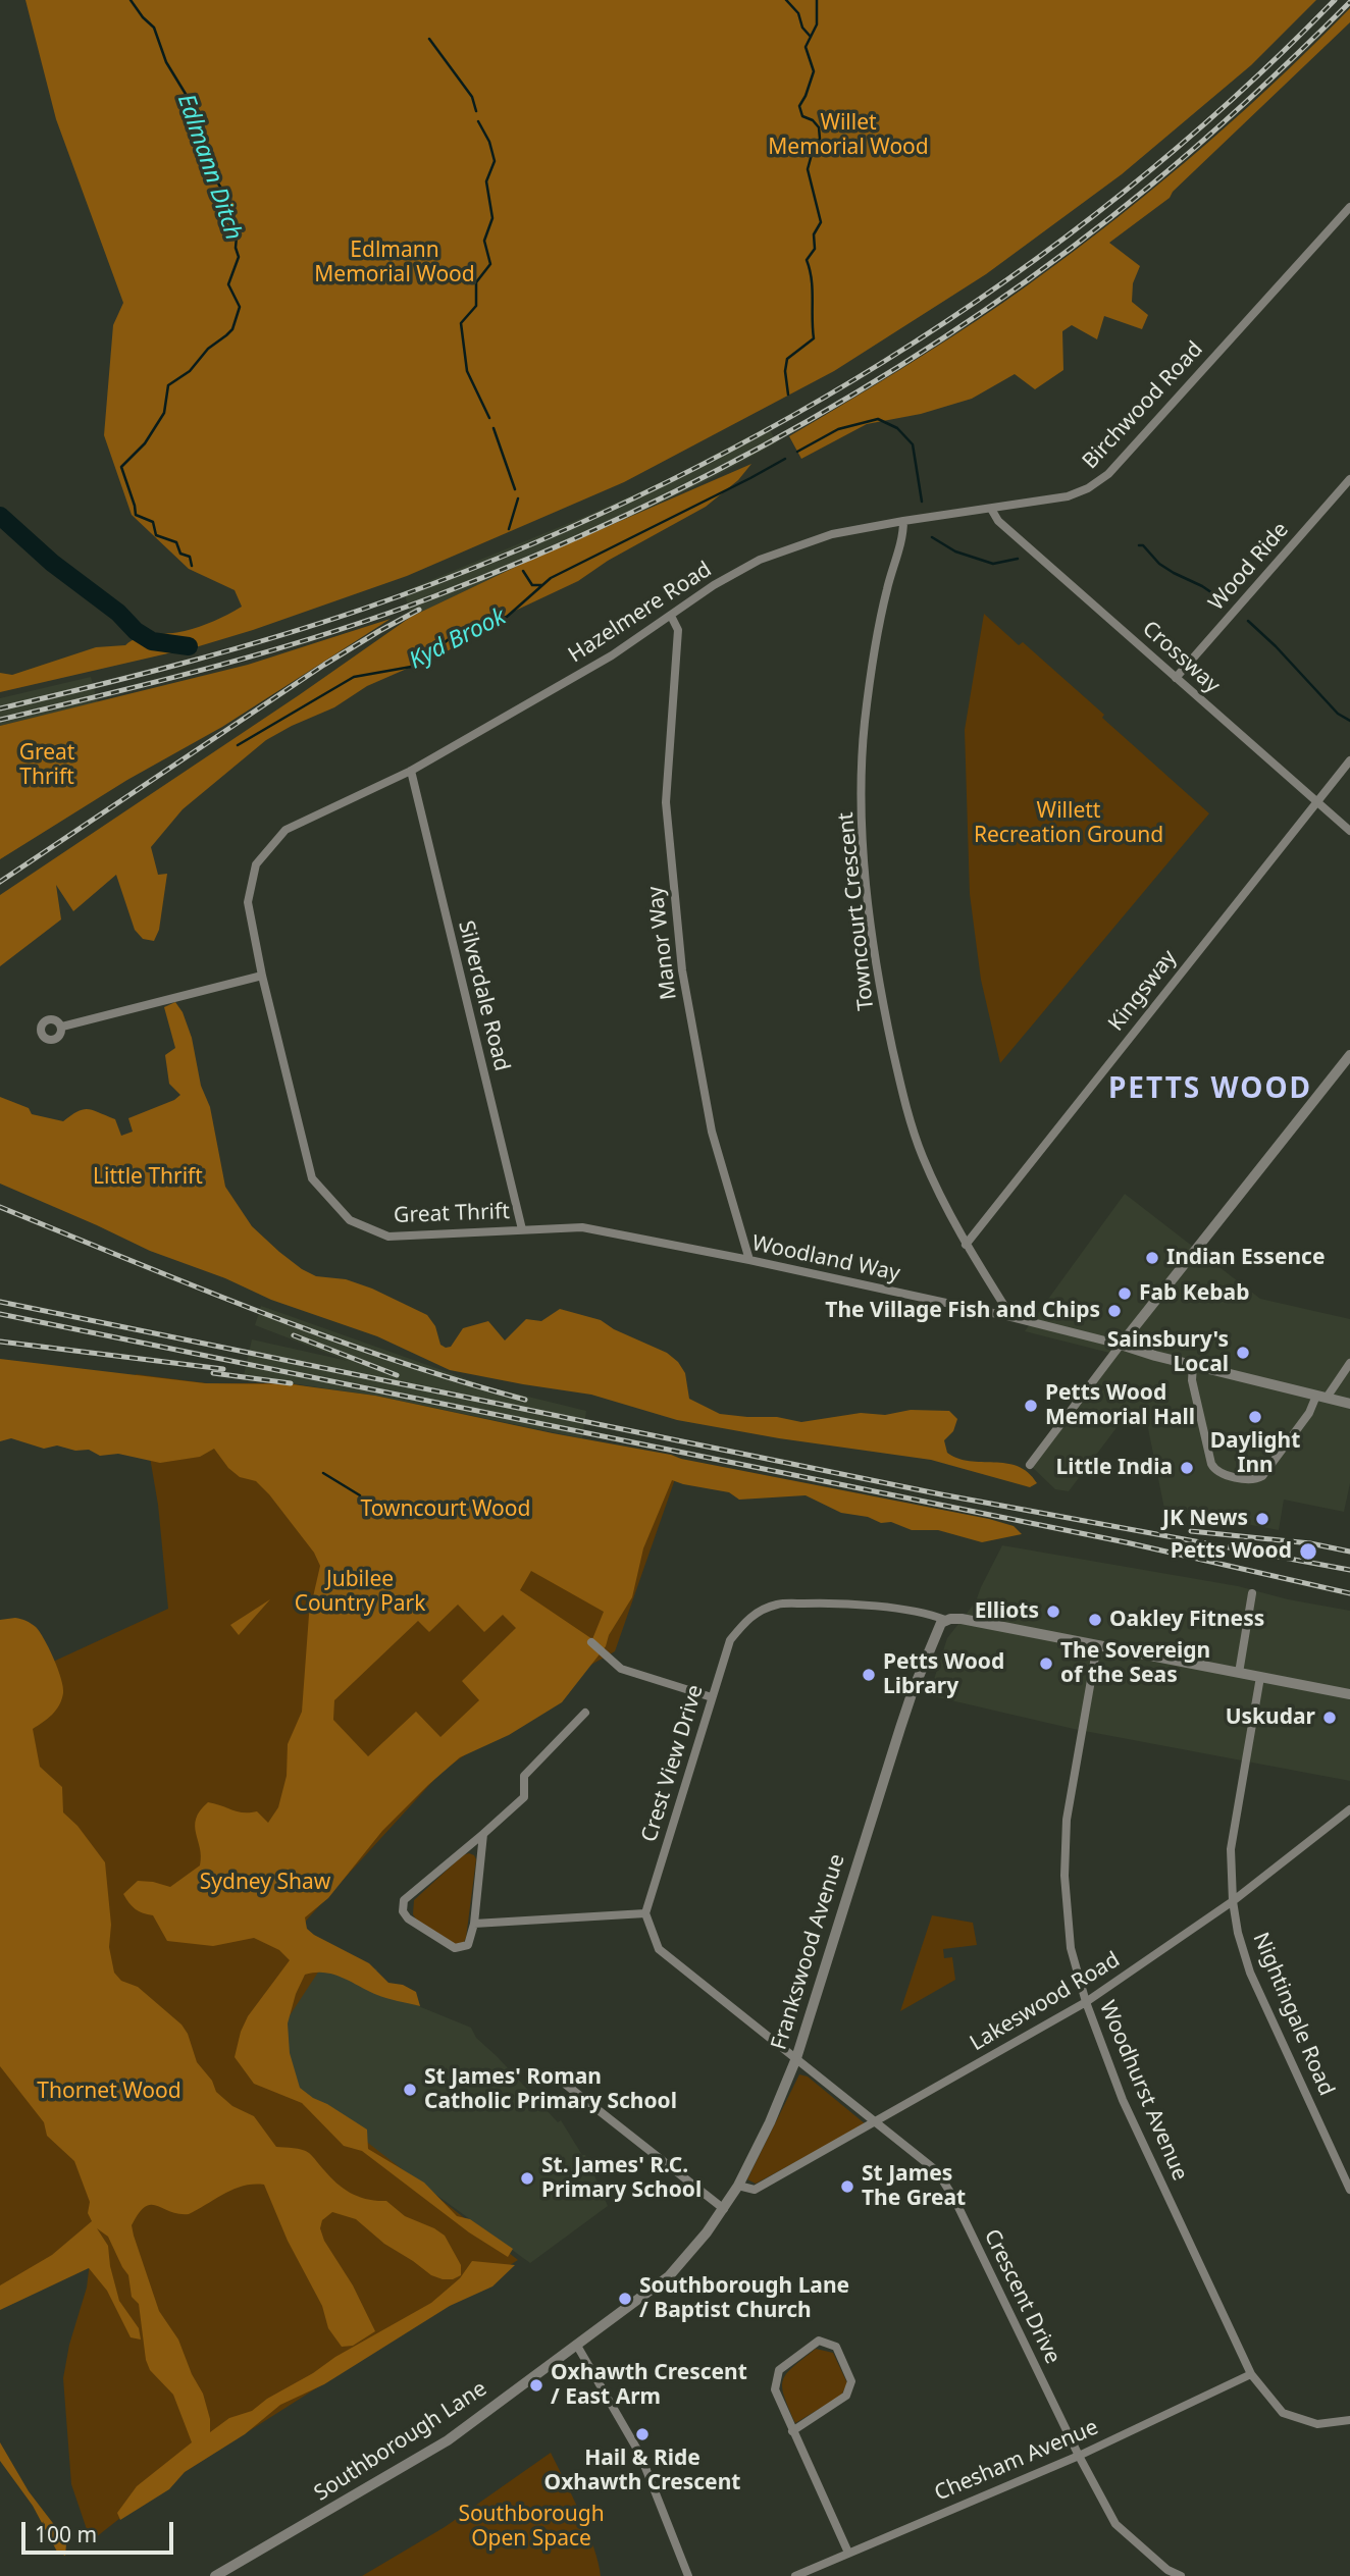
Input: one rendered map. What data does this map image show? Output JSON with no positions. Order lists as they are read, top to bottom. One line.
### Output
{"streets":{"street":["Birchwood Road","Wood Ride","Hazelmere Road","Crossway","Towncourt Crescent","Manor Way","Kingsway","Silverdale Road","Great Thrift","Woodland Way","Crest View Drive","Frankswood Avenue","Lakeswood Road","Nightingale Road","Woodhurst Avenue","Crescent Drive","Southborough Lane","Chesham Avenue"]},"crossings":[["Birchwood Road","Hazelmere Road"],["Birchwood Road","Crossway"],["Birchwood Road","Towncourt Crescent"],["Wood Ride","Crossway"],["Hazelmere Road","Towncourt Crescent"],["Hazelmere Road","Manor Way"],["Hazelmere Road","Silverdale Road"],["Hazelmere Road","Great Thrift"],["Crossway","Kingsway"],["Towncourt Crescent","Kingsway"],["Towncourt Crescent","Woodland Way"],["Manor Way","Woodland Way"],["Silverdale Road","Great Thrift"],["Silverdale Road","Woodland Way"],["Great Thrift","Woodland Way"],["Crest View Drive","Frankswood Avenue"],["Frankswood Avenue","Lakeswood Road"],["Frankswood Avenue","Crescent Drive"],["Frankswood Avenue","Southborough Lane"],["Lakeswood Road","Nightingale Road"],["Lakeswood Road","Woodhurst Avenue"],["Lakeswood Road","Crescent Drive"],["Woodhurst Avenue","Chesham Avenue"],["Crescent Drive","Chesham Avenue"]],"districts":["PETTS WOOD"],"water":["Edlmann Ditch","Kyd Brook"],"parks":["Willet Memorial Wood","Edlmann Memorial Wood","Great Thrift","Willett Recreation Ground","Little Thrift","Towncourt Wood","Jubilee Country Park","Sydney Shaw","Thornet Wood","Southborough Open Space"],"places":["Indian Essence","Fab Kebab","The Village Fish and Chips","Sainsbury's Local","Petts Wood Memorial Hall","Daylight Inn","Little India","JK News","Petts Wood","Elliots","Oakley Fitness","The Sovereign of the Seas","Petts Wood Library","Uskudar","St James' Roman Catholic Primary School","St. James' R.C. Primary School","St James The Great","Southborough Lane / Baptist Church","Oxhawth Crescent / East Arm","Hail & Ride Oxhawth Crescent"],"scale_bar":"100 m"}
